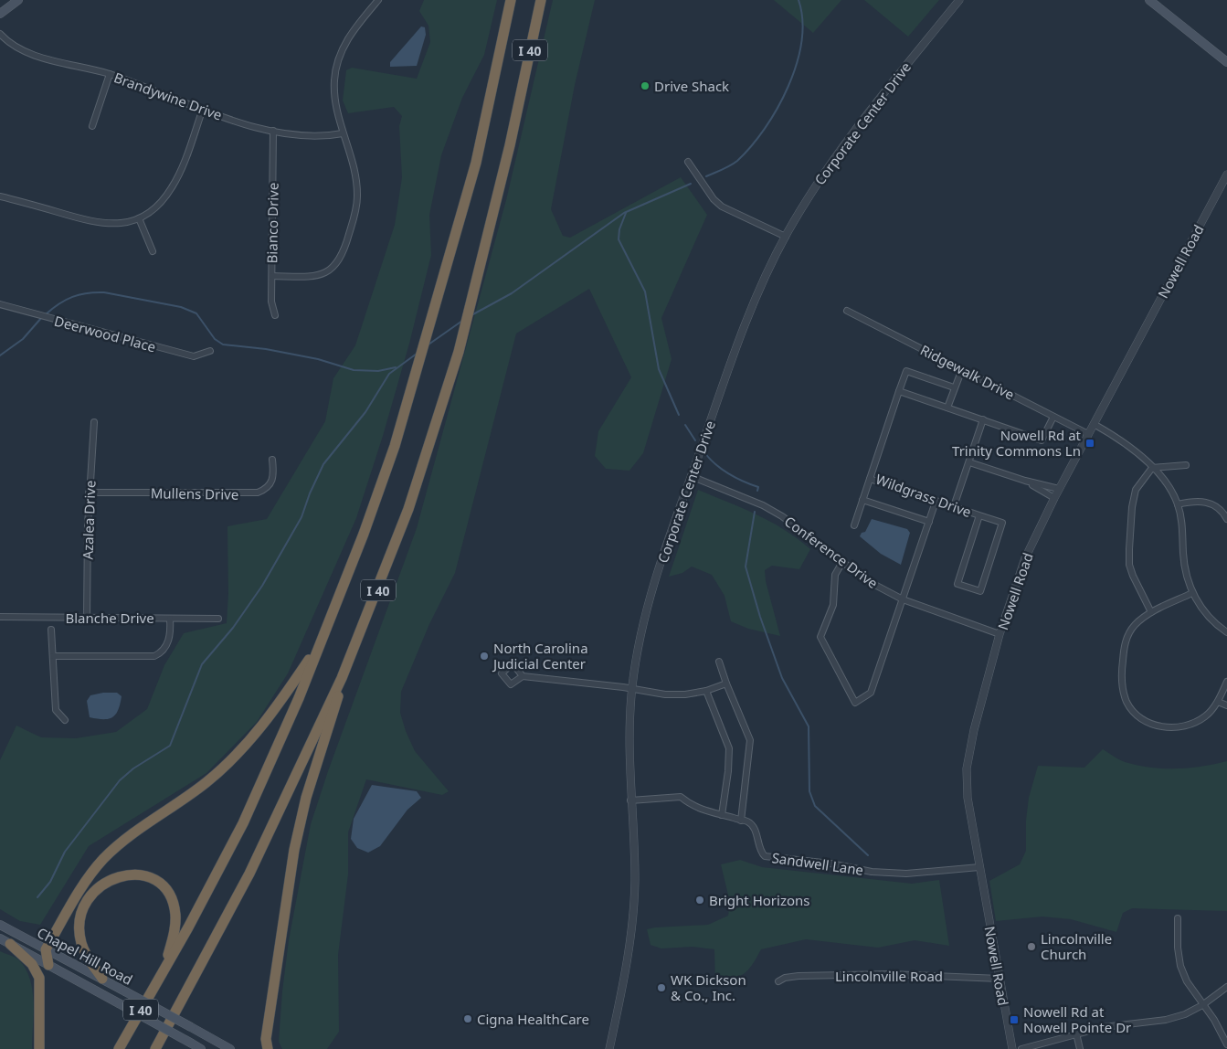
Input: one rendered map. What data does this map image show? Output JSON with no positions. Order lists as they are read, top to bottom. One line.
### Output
{"streets":{"highway":["I 40"],"main road":["Chapel Hill Road"],"street":["Brandywine Drive","Corporate Center Drive","Bianco Drive","Nowell Road","Deerwood Place","Ridgewalk Drive","Mullens Drive","Wildgrass Drive","Azalea Drive","Conference Drive","Blanche Drive","Sandwell Lane","Lincolnville Road"]},"crossings":[["Brandywine Drive","Bianco Drive"],["Corporate Center Drive","Conference Drive"],["Corporate Center Drive","Sandwell Lane"],["Nowell Road","Ridgewalk Drive"],["Nowell Road","Conference Drive"],["Nowell Road","Sandwell Lane"],["Nowell Road","Lincolnville Road"],["Mullens Drive","Azalea Drive"],["Azalea Drive","Blanche Drive"]],"places":{"other":["Drive Shack","North Carolina Judicial Center","Bright Horizons","Lincolnville Church","WK Dickson & Co., Inc.","Cigna HealthCare"],"transit":["Nowell Rd at Trinity Commons Ln","Nowell Rd at Nowell Pointe Dr"]}}
